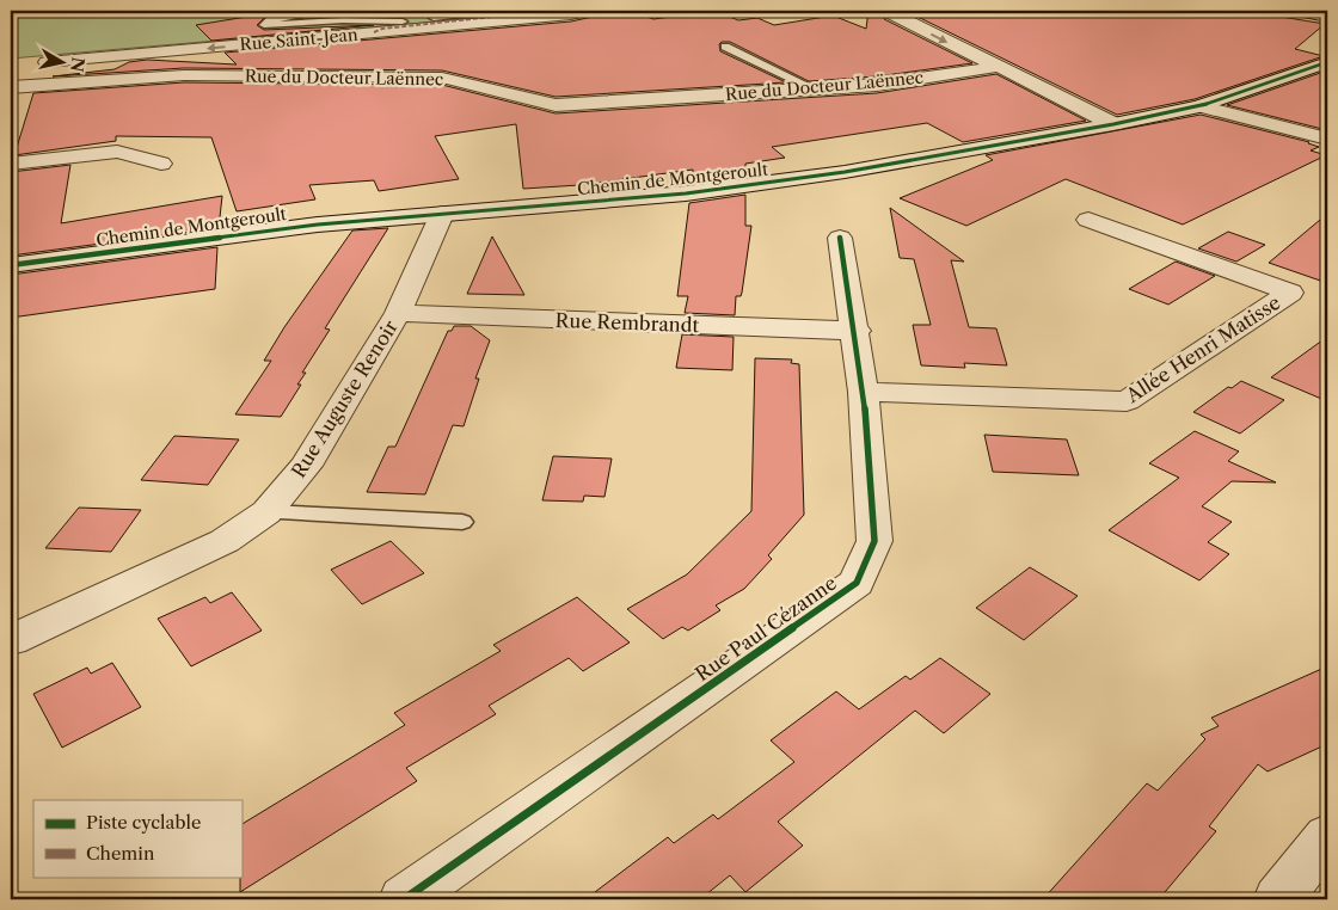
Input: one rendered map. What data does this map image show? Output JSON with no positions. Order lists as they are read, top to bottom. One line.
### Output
{"streets":{"street":["Rue Saint-Jean","Rue du Docteur Laënnec","Chemin de Montgeroult","Rue Rembrandt","Allée Henri Matisse","Rue Auguste Renoir","Rue Paul Cézanne"]},"crossings":[["Chemin de Montgeroult","Rue Auguste Renoir"],["Rue Rembrandt","Rue Auguste Renoir"],["Rue Rembrandt","Rue Paul Cézanne"],["Allée Henri Matisse","Rue Paul Cézanne"]],"one_way":["Rue Saint-Jean"],"legend":["Piste cyclable","Chemin"],"north":"right"}
